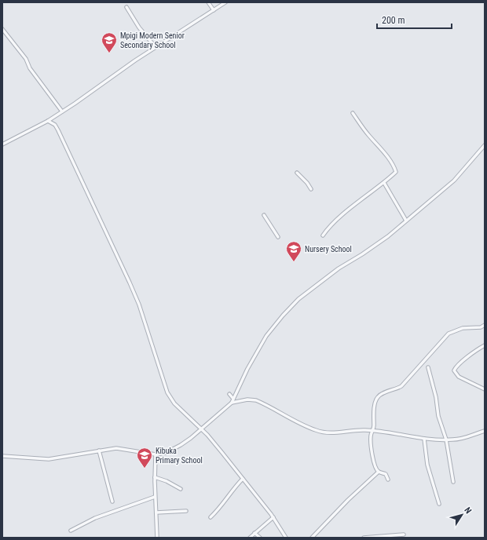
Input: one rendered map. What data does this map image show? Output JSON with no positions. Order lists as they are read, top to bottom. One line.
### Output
{"places":{"school or university":["Mpigi Modern Senior Secondary School","Nursery School","Kibuka Primary School"]},"scale_bar":"200 m","north":"top right"}
